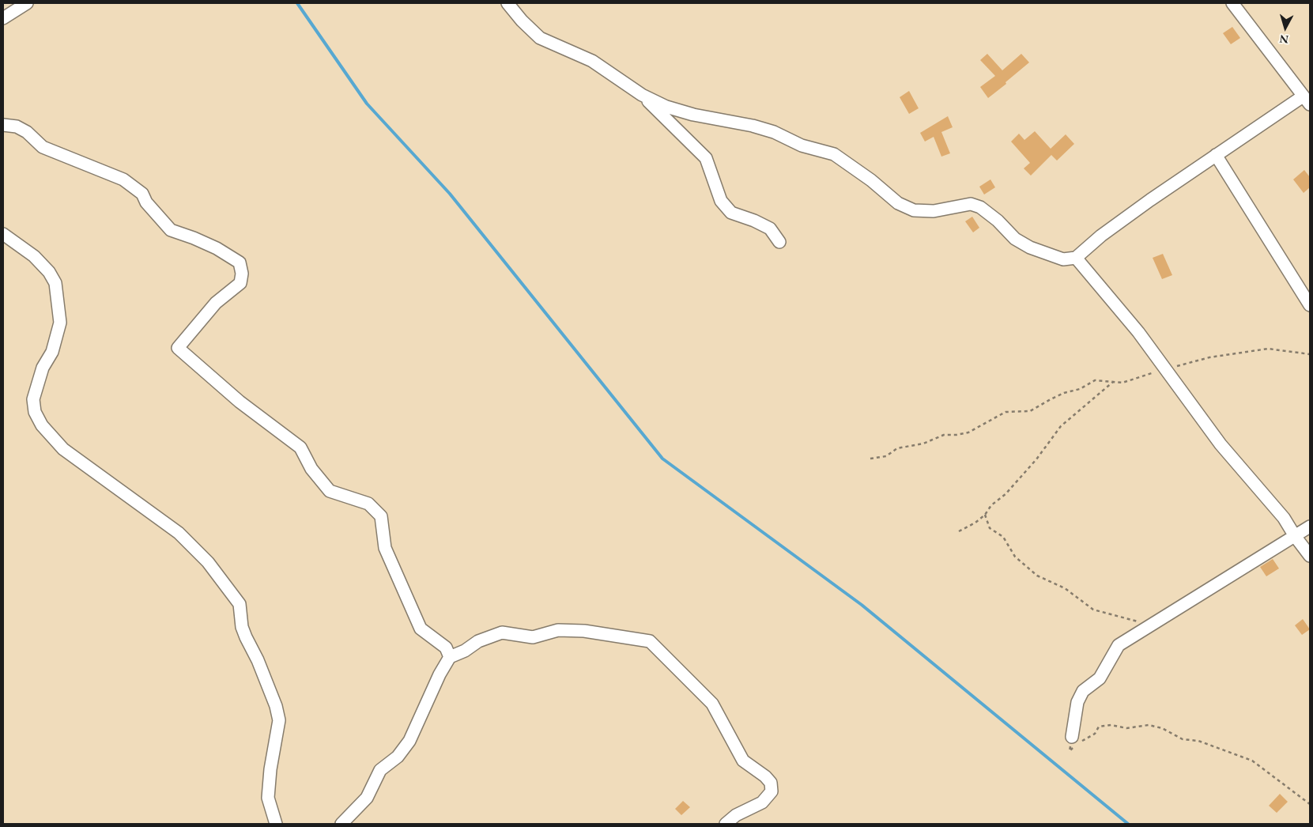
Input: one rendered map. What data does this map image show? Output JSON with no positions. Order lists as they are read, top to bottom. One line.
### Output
{"north":"bottom"}
